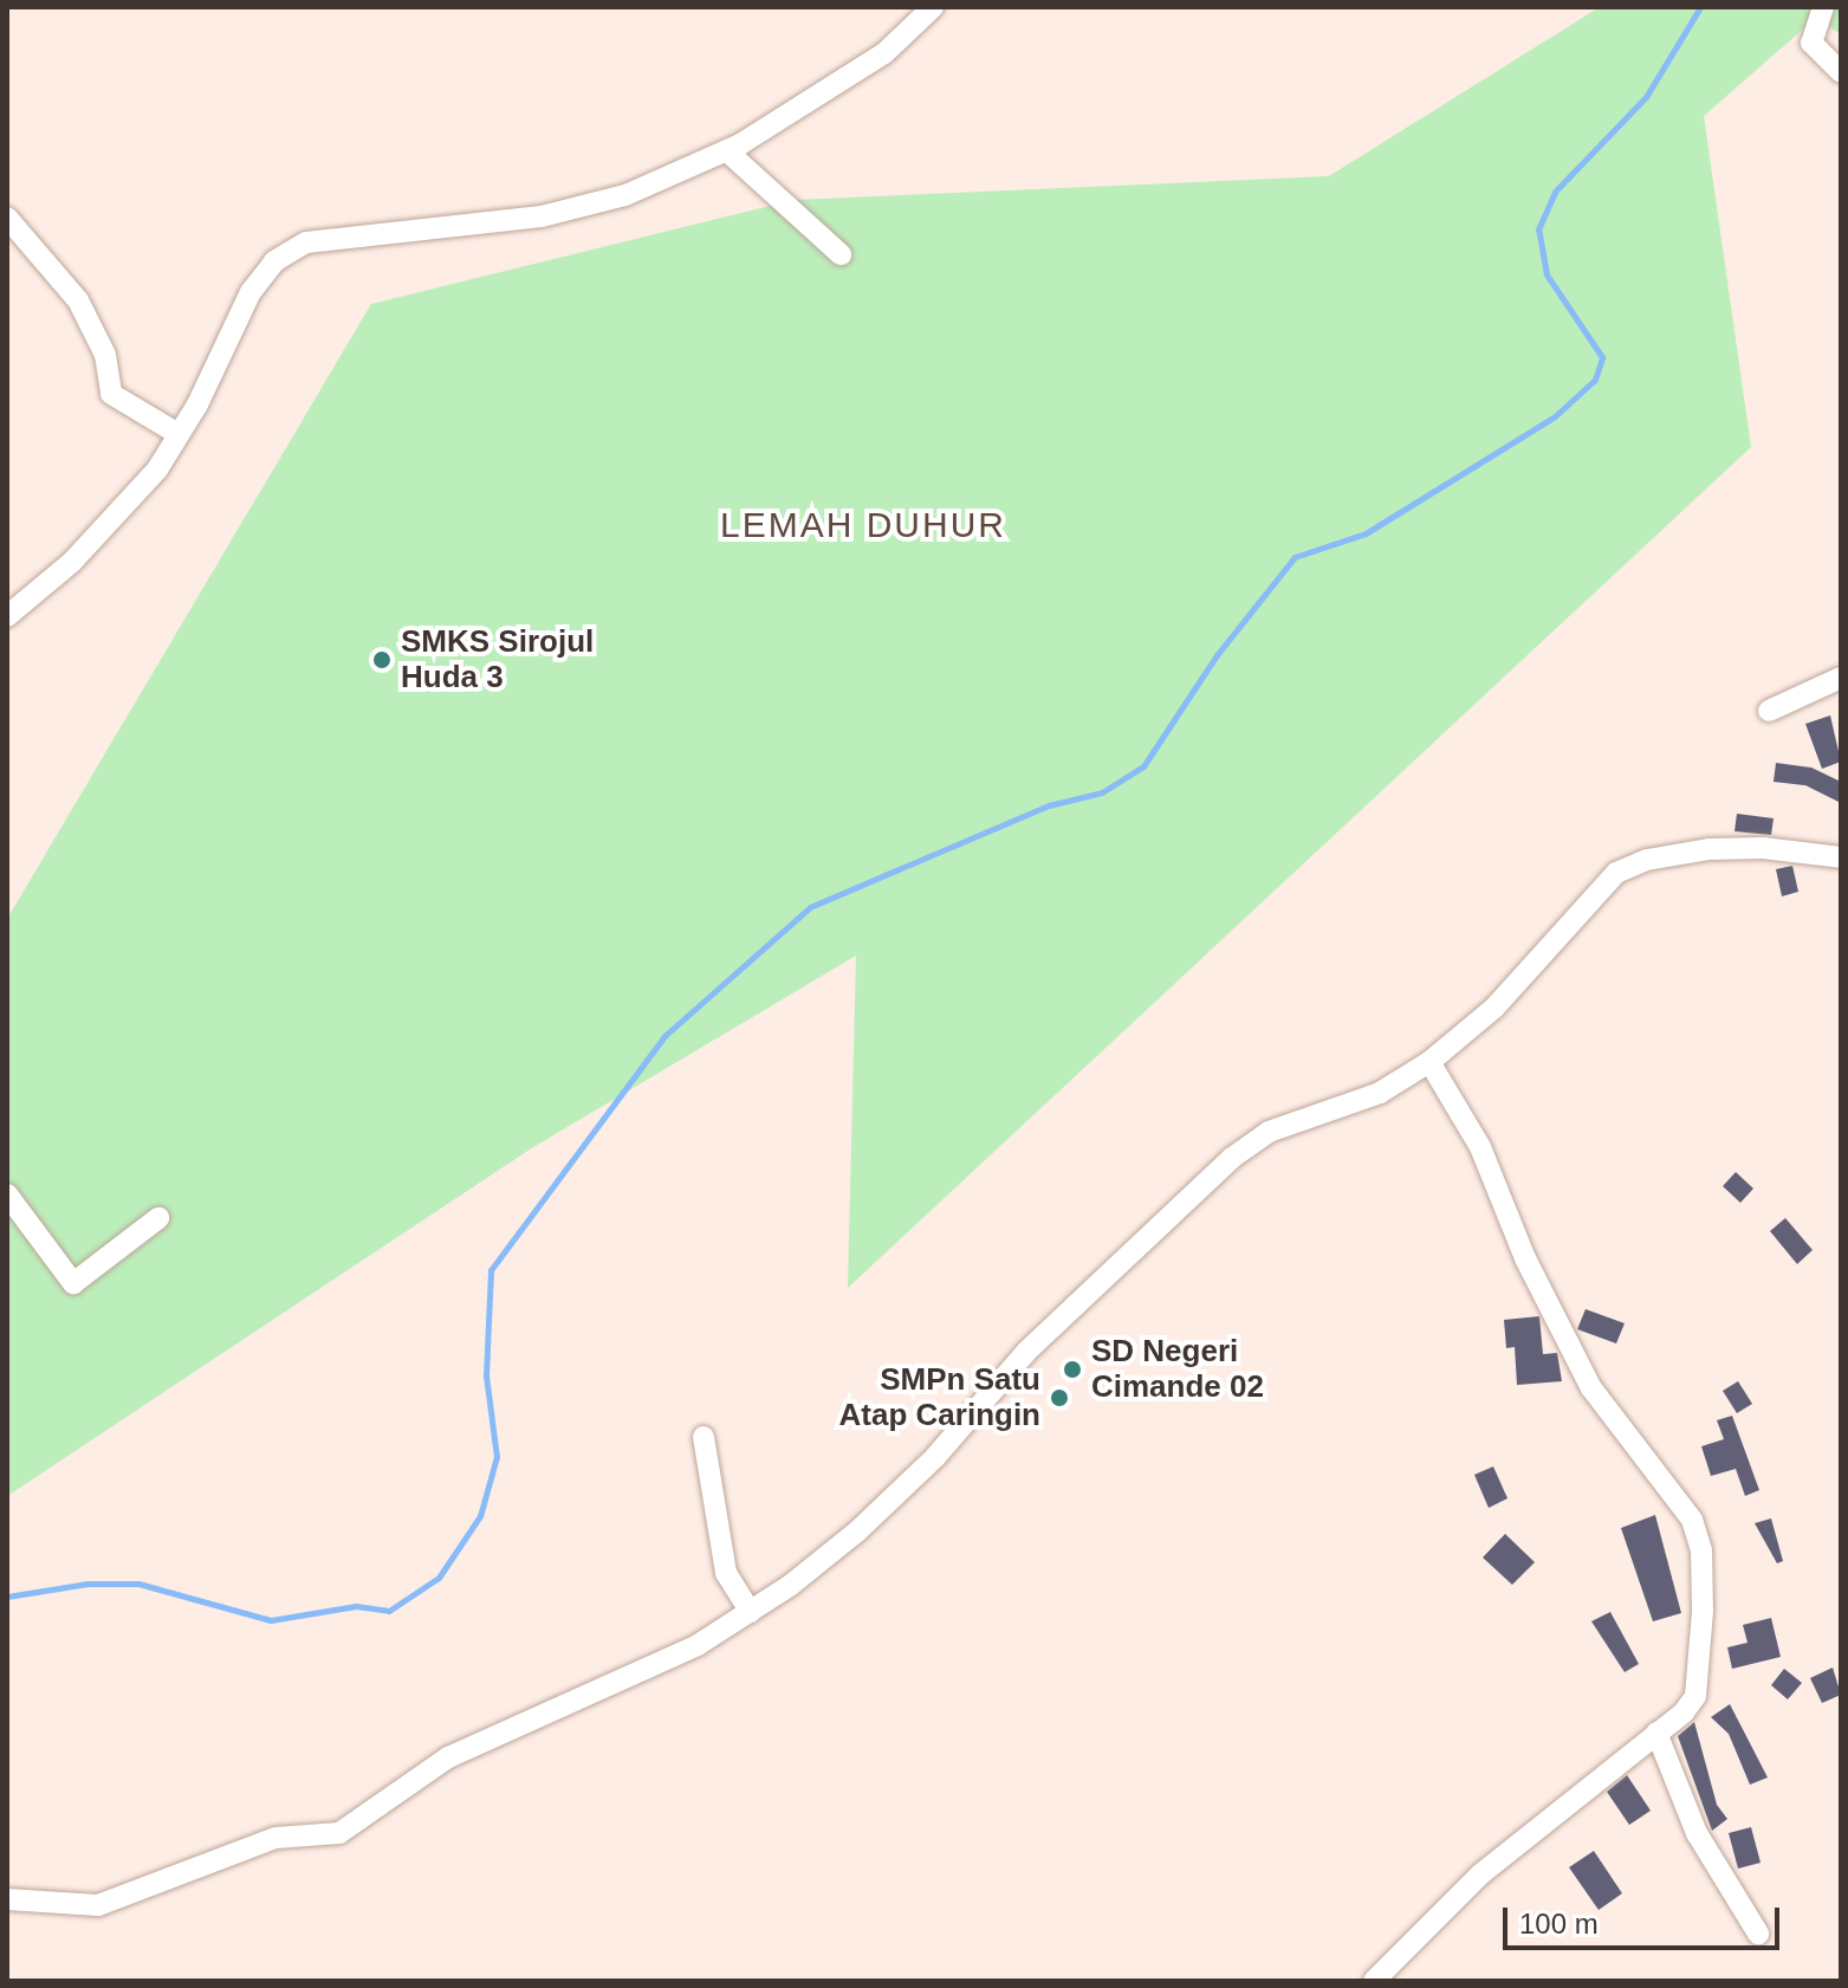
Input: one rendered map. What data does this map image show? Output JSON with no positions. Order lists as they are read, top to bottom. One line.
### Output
{"districts":["LEMAH DUHUR"],"places":["SMKS Sirojul Huda 3","SD Negeri Cimande 02","SMPn Satu Atap Caringin"],"scale_bar":"100 m"}
